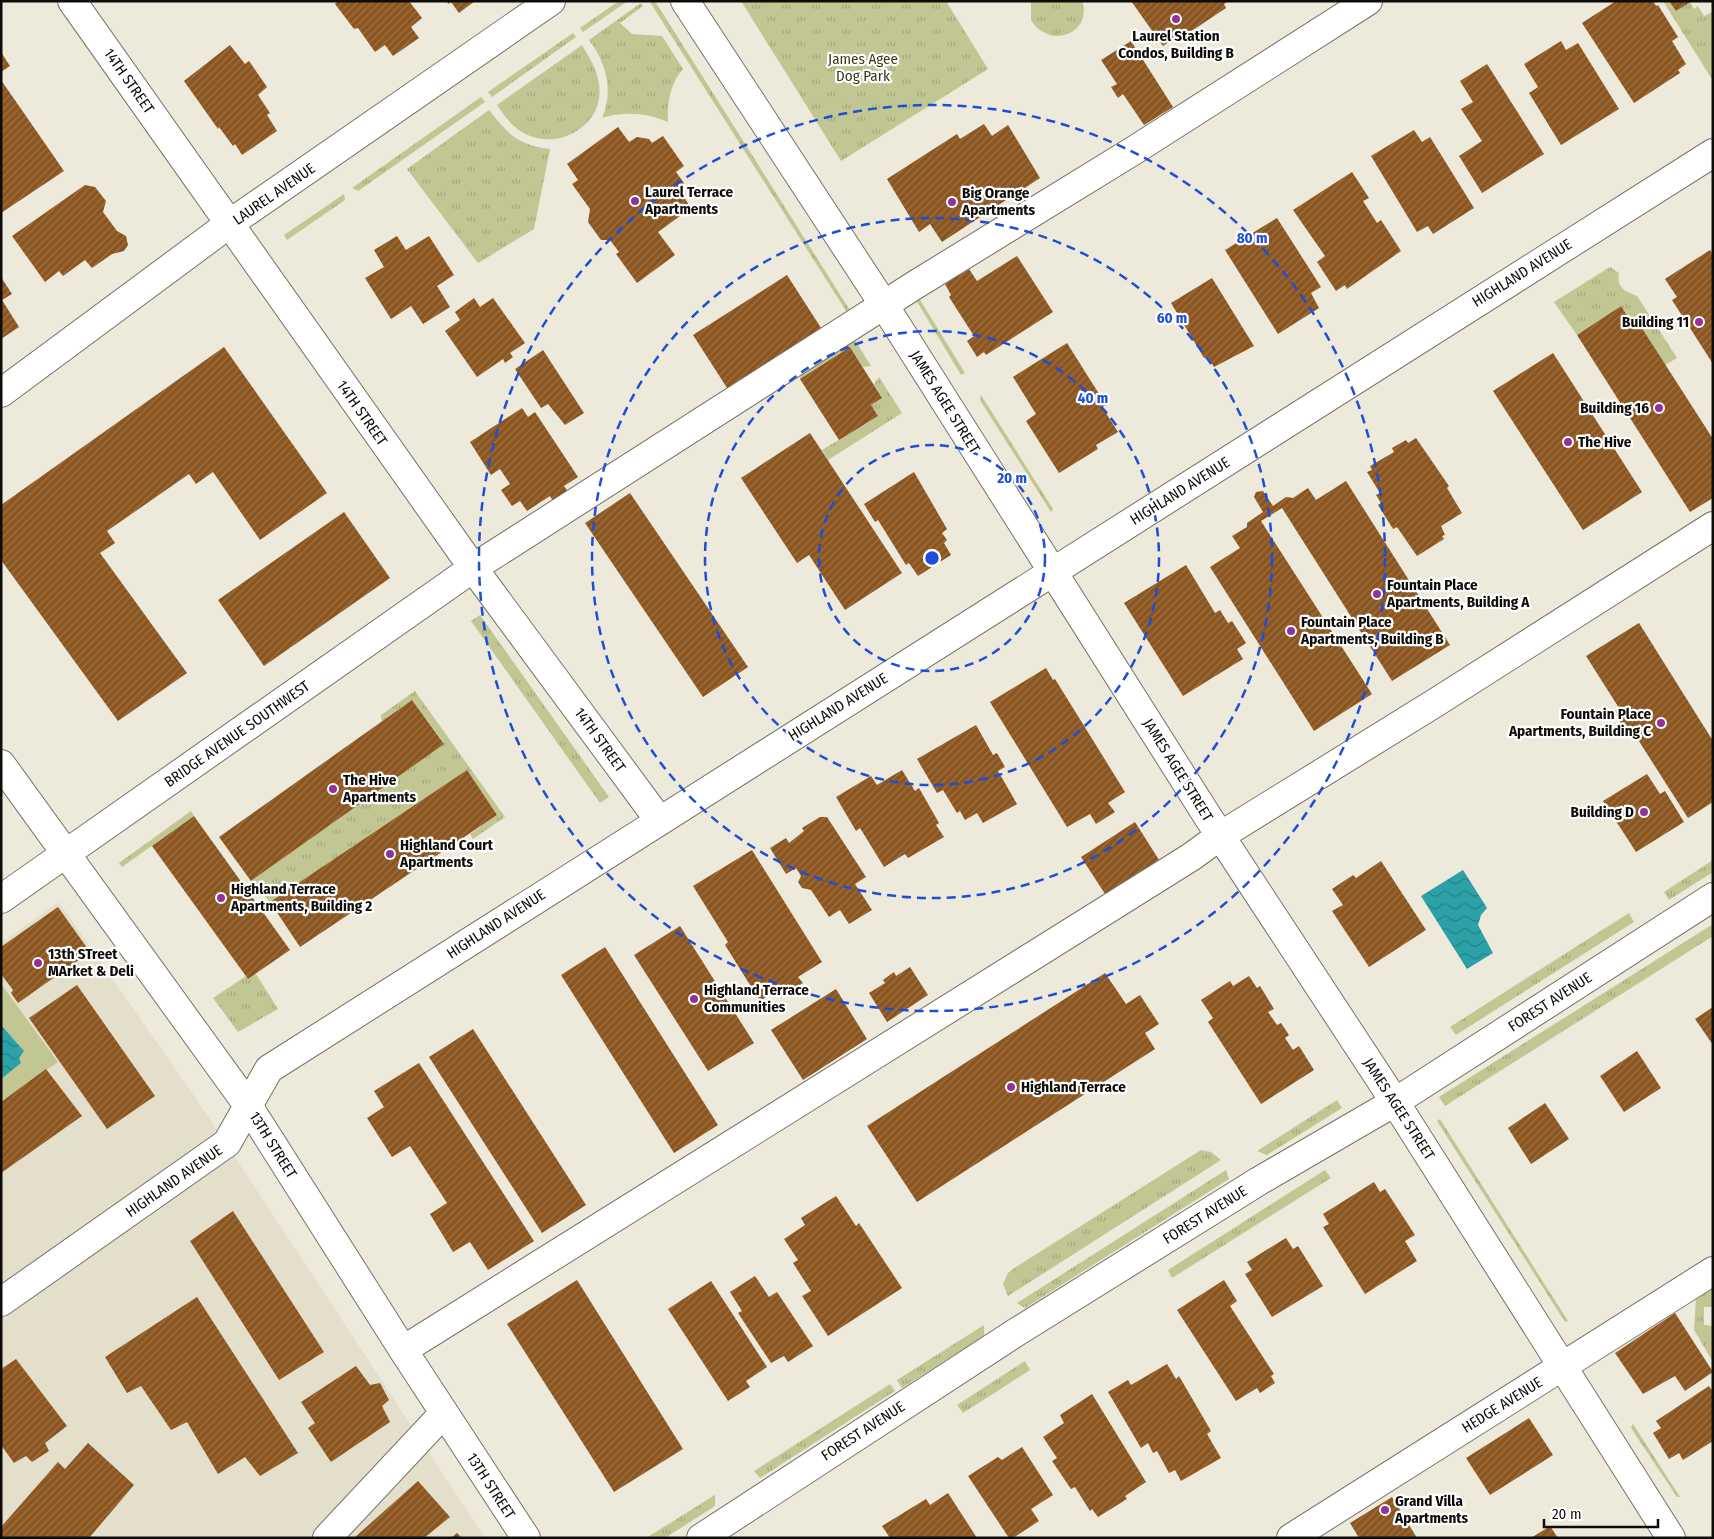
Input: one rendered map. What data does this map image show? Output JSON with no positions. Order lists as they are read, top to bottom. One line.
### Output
{"streets":{"street":["14TH STREET","LAUREL AVENUE","HIGHLAND AVENUE","JAMES AGEE STREET","BRIDGE AVENUE SOUTHWEST","FOREST AVENUE","13TH STREET","HEDGE AVENUE"]},"crossings":[["14TH STREET","LAUREL AVENUE"],["14TH STREET","HIGHLAND AVENUE"],["14TH STREET","BRIDGE AVENUE SOUTHWEST"],["HIGHLAND AVENUE","JAMES AGEE STREET"],["HIGHLAND AVENUE","13TH STREET"],["JAMES AGEE STREET","BRIDGE AVENUE SOUTHWEST"],["JAMES AGEE STREET","FOREST AVENUE"],["JAMES AGEE STREET","HEDGE AVENUE"],["BRIDGE AVENUE SOUTHWEST","13TH STREET"]],"parks":["James Agee Dog Park"],"places":["Laurel Station Condos, Building B","Laurel Terrace Apartments","Big Orange Apartments","Building 11","Building 16","The Hive","Fountain Place Apartments, Building A","Fountain Place Apartments, Building B","Fountain Place Apartments, Building C","The Hive Apartments","Building D","Highland Court Apartments","Highland Terrace Apartments, Building 2","13th STreet MArket & Deli","Highland Terrace Communities","Highland Terrace","Grand Villa Apartments"],"scale_bar":"20 m","rings":["80 m","60 m","40 m","20 m"]}
